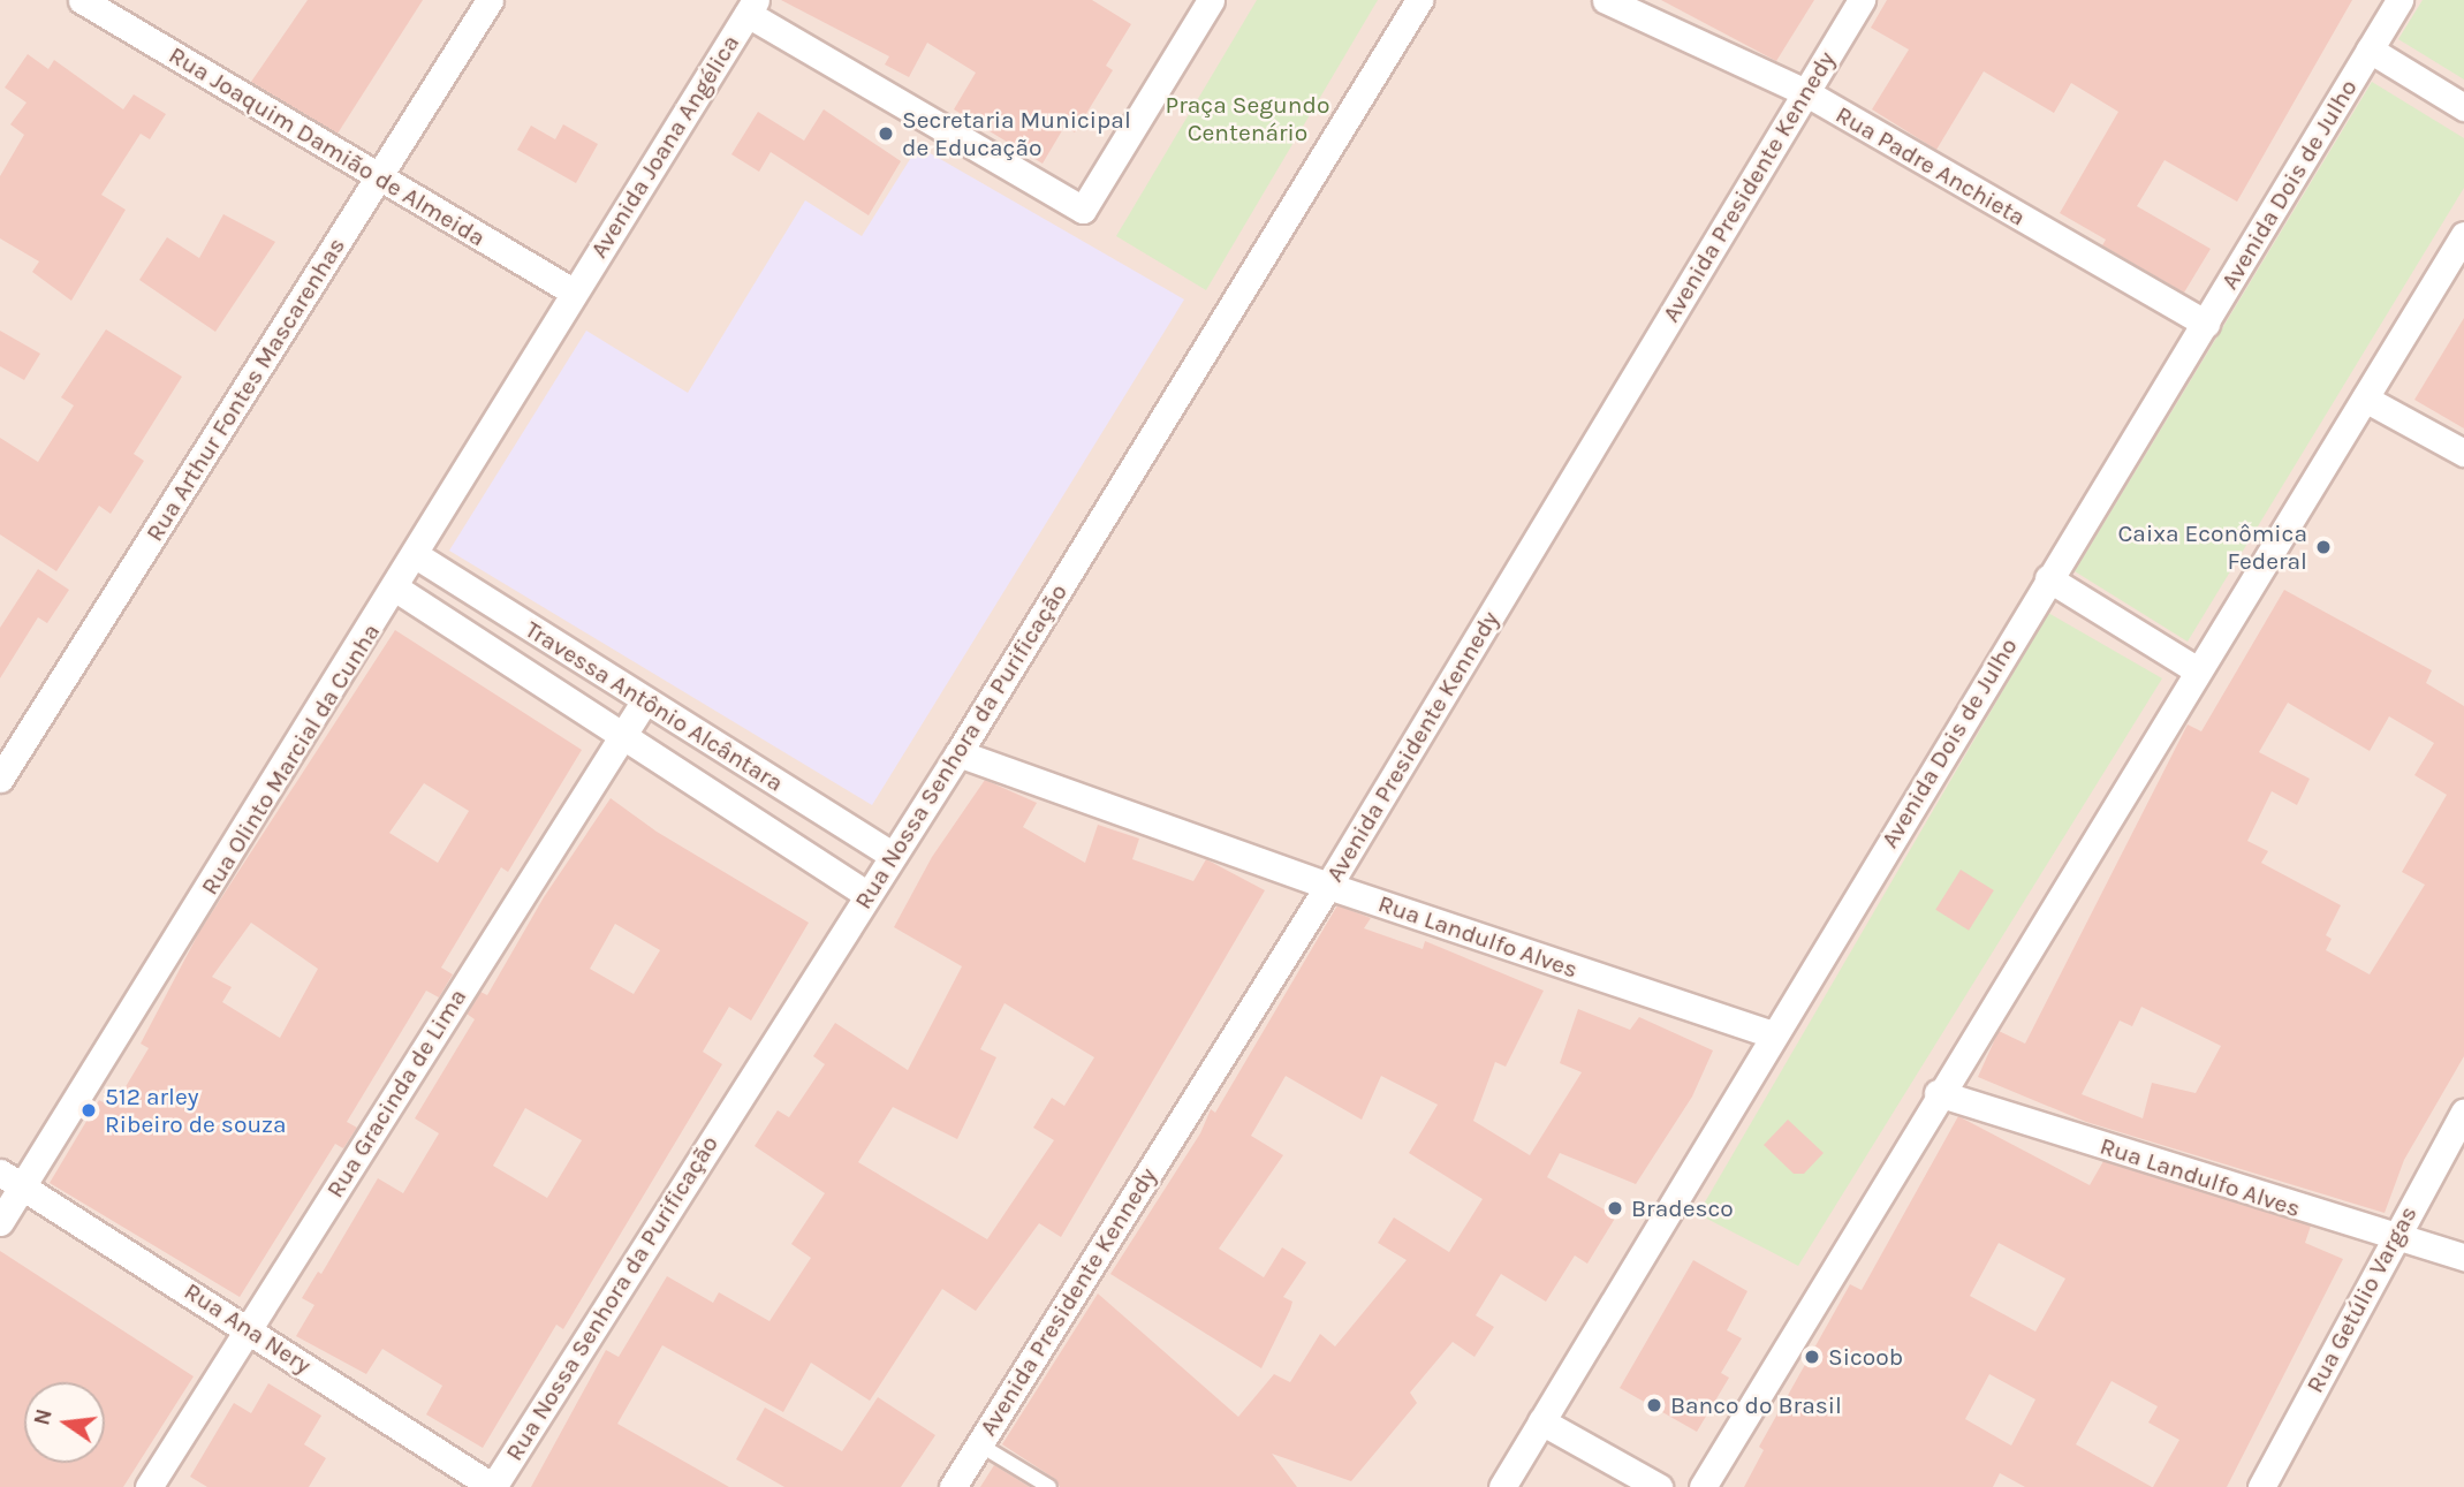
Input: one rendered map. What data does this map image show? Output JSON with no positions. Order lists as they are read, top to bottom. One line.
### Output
{"streets":{"street":["Rua Joaquim Damião de Almeida","Avenida Joana Angélica","Rua Padre Anchieta","Avenida Dois de Julho","Avenida Presidente Kennedy","Rua Arthur Fontes Mascarenhas","Travessa Antônio Alcântara","Rua Nossa Senhora da Purificação","Rua Olinto Marcial da Cunha","Rua Landulfo Alves","Rua Gracinda de Lima","Rua Getúlio Vargas","Rua Ana Nery"]},"crossings":[["Rua Joaquim Damião de Almeida","Avenida Joana Angélica"],["Rua Joaquim Damião de Almeida","Rua Arthur Fontes Mascarenhas"],["Rua Joaquim Damião de Almeida","Rua Olinto Marcial da Cunha"],["Avenida Joana Angélica","Rua Olinto Marcial da Cunha"],["Rua Padre Anchieta","Avenida Dois de Julho"],["Rua Padre Anchieta","Avenida Presidente Kennedy"],["Avenida Dois de Julho","Rua Landulfo Alves"],["Avenida Presidente Kennedy","Rua Landulfo Alves"],["Travessa Antônio Alcântara","Rua Nossa Senhora da Purificação"],["Travessa Antônio Alcântara","Rua Olinto Marcial da Cunha"],["Travessa Antônio Alcântara","Rua Gracinda de Lima"],["Rua Nossa Senhora da Purificação","Rua Landulfo Alves"],["Rua Nossa Senhora da Purificação","Rua Ana Nery"],["Rua Olinto Marcial da Cunha","Rua Ana Nery"],["Rua Landulfo Alves","Rua Getúlio Vargas"],["Rua Gracinda de Lima","Rua Ana Nery"]],"parks":["Praça Segundo Centenário"],"places":["Secretaria Municipal de Educação","Caixa Econômica Federal","512 arley Ribeiro de souza","Bradesco","Sicoob","Banco do Brasil"],"north":"left"}
